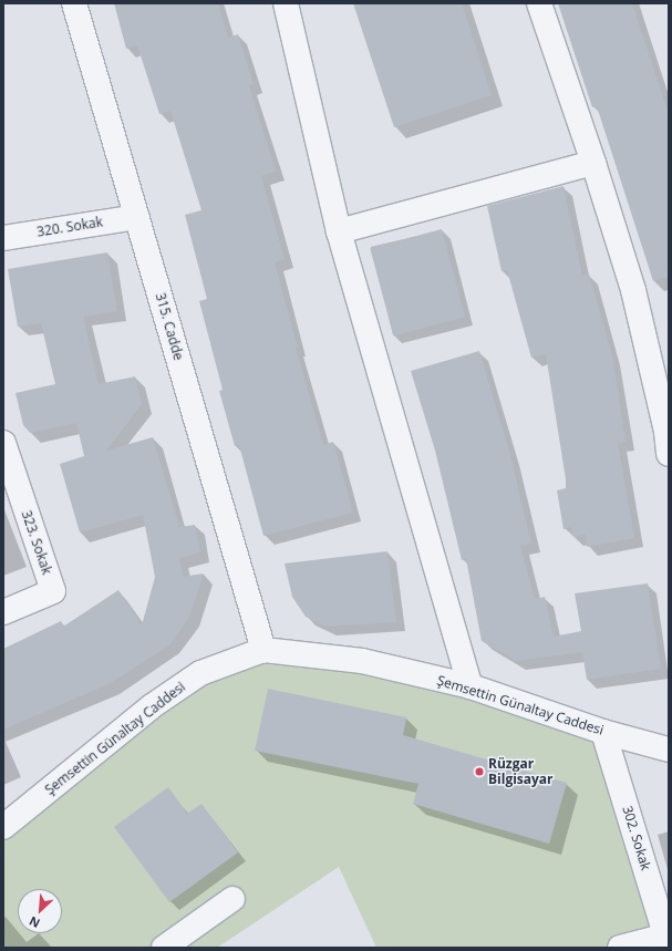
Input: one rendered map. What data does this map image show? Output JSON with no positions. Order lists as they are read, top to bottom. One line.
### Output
{"streets":{"street":["320. Sokak","315. Cadde","323. Sokak","Şemsettin Günaltay Caddesi","302. Sokak"]},"crossings":[["320. Sokak","315. Cadde"],["315. Cadde","Şemsettin Günaltay Caddesi"],["Şemsettin Günaltay Caddesi","302. Sokak"]],"places":["Rüzgar Bilgisayar"],"north":"bottom left"}
